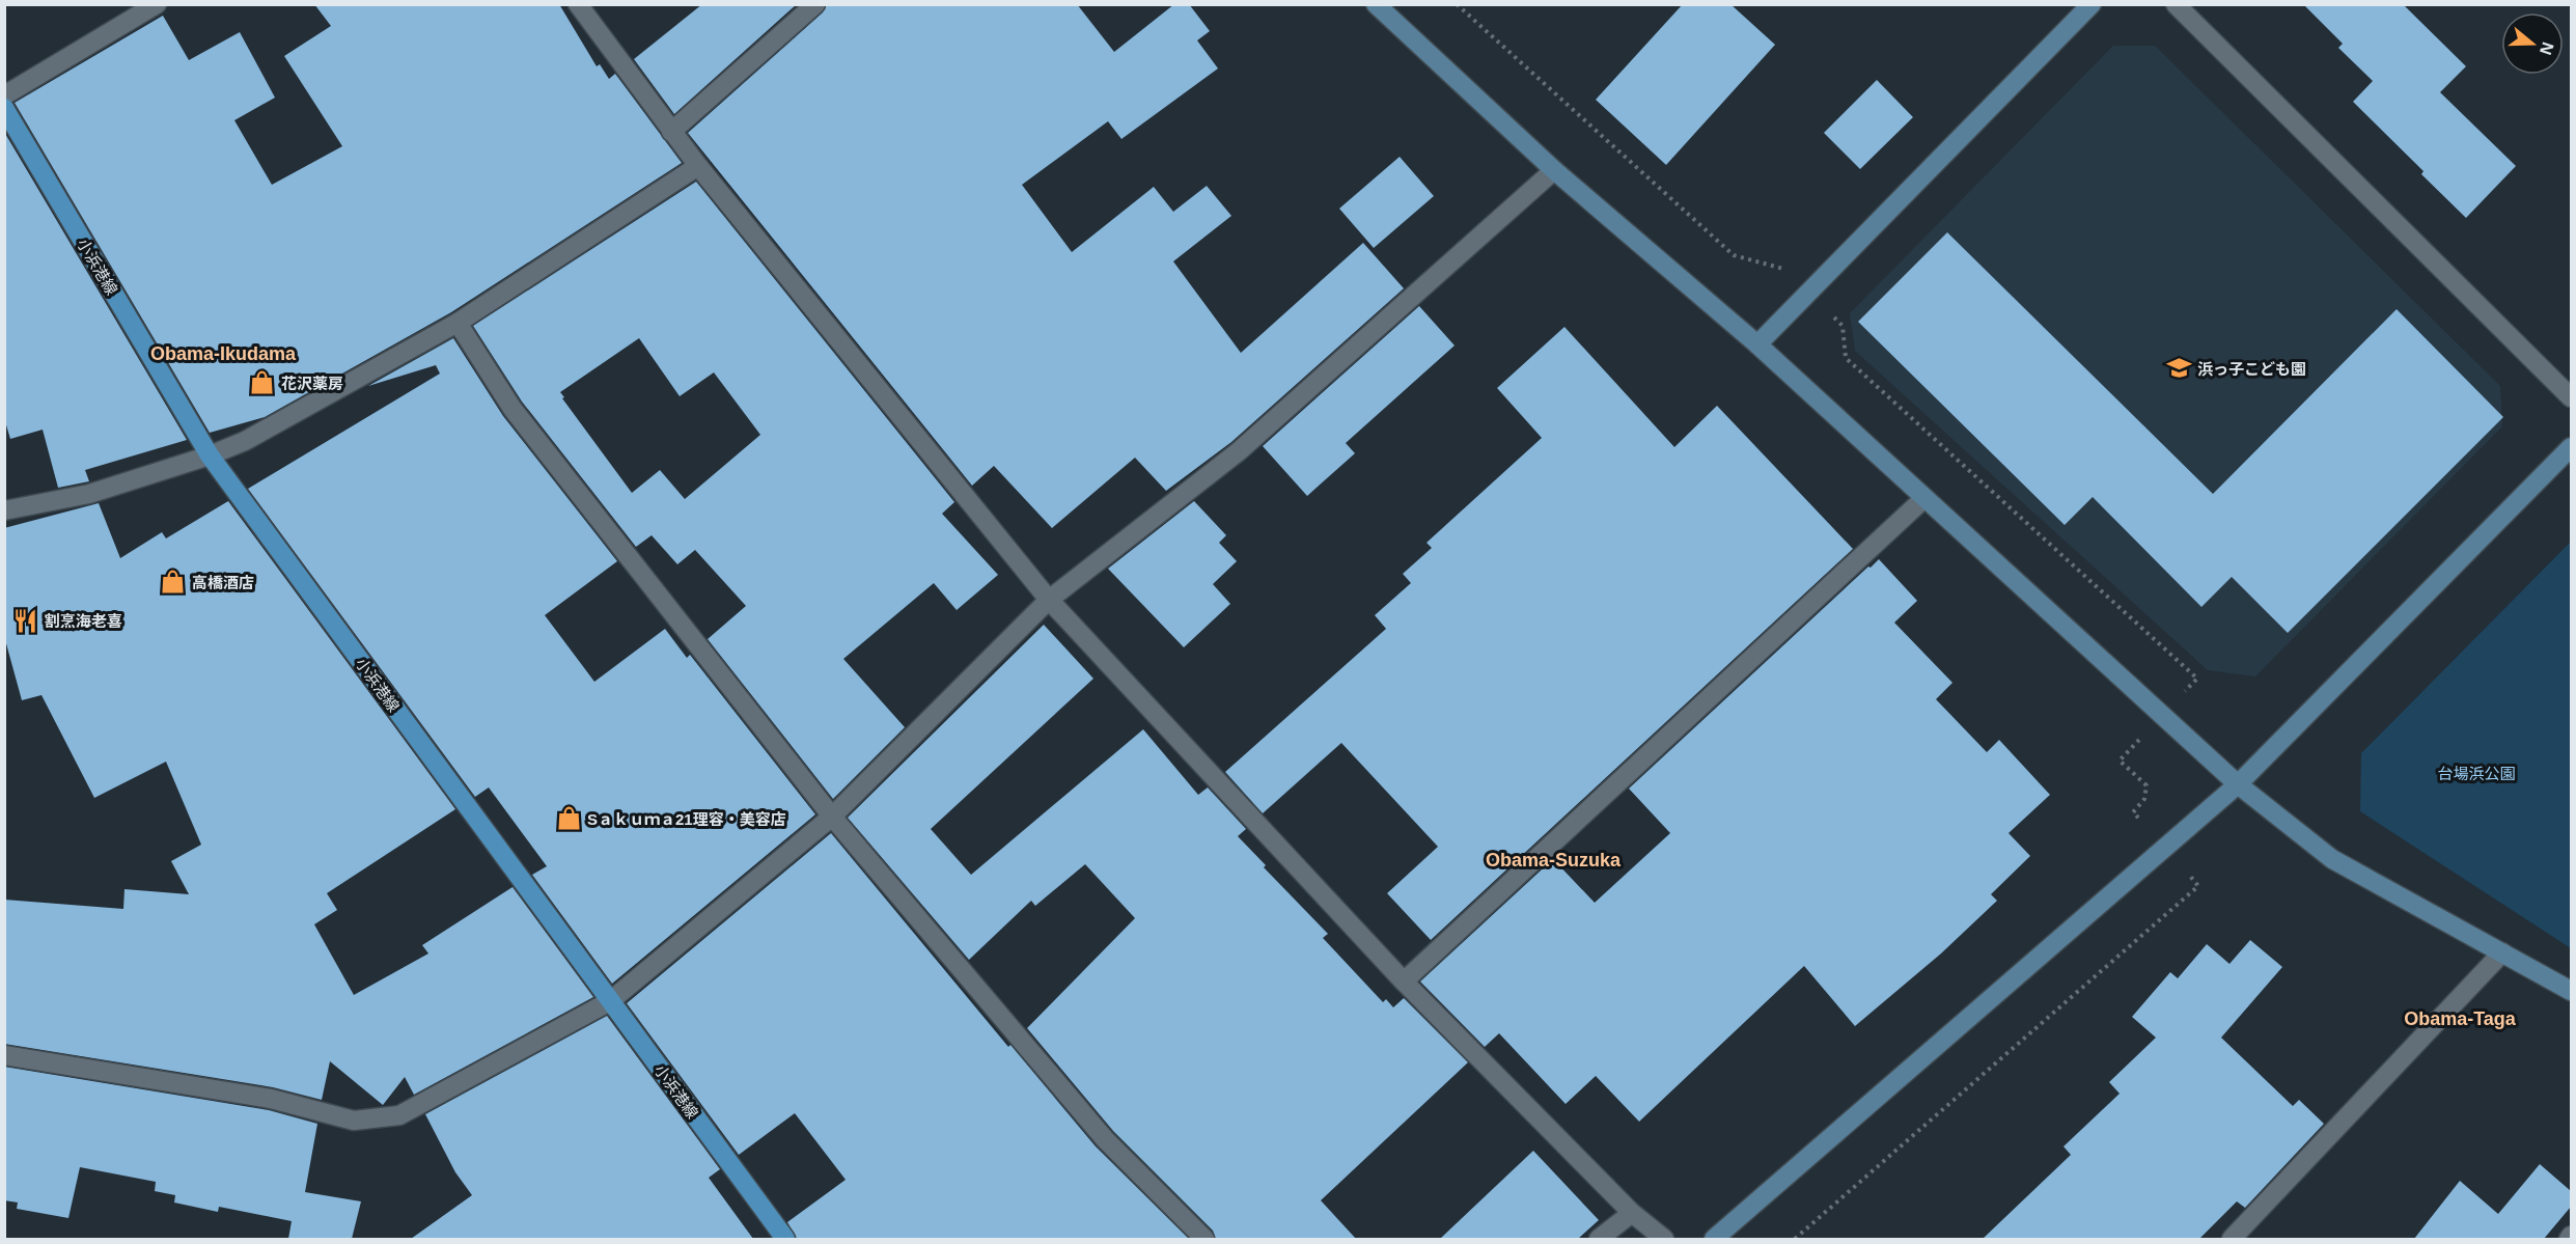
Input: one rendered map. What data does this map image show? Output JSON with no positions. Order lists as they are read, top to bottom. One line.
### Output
{"streets":{"main road":["小浜港線"]},"districts":["Obama-Ikudama","Obama-Suzuka","Obama-Taga"],"parks":["台場浜公園"],"places":{"school or university":["浜っ子こども園"],"shop":["花沢薬房","高橋酒店","Sａｋｕｍａ21理容・美容店"],"restaurant":["割烹海老喜"]},"north":"right"}
